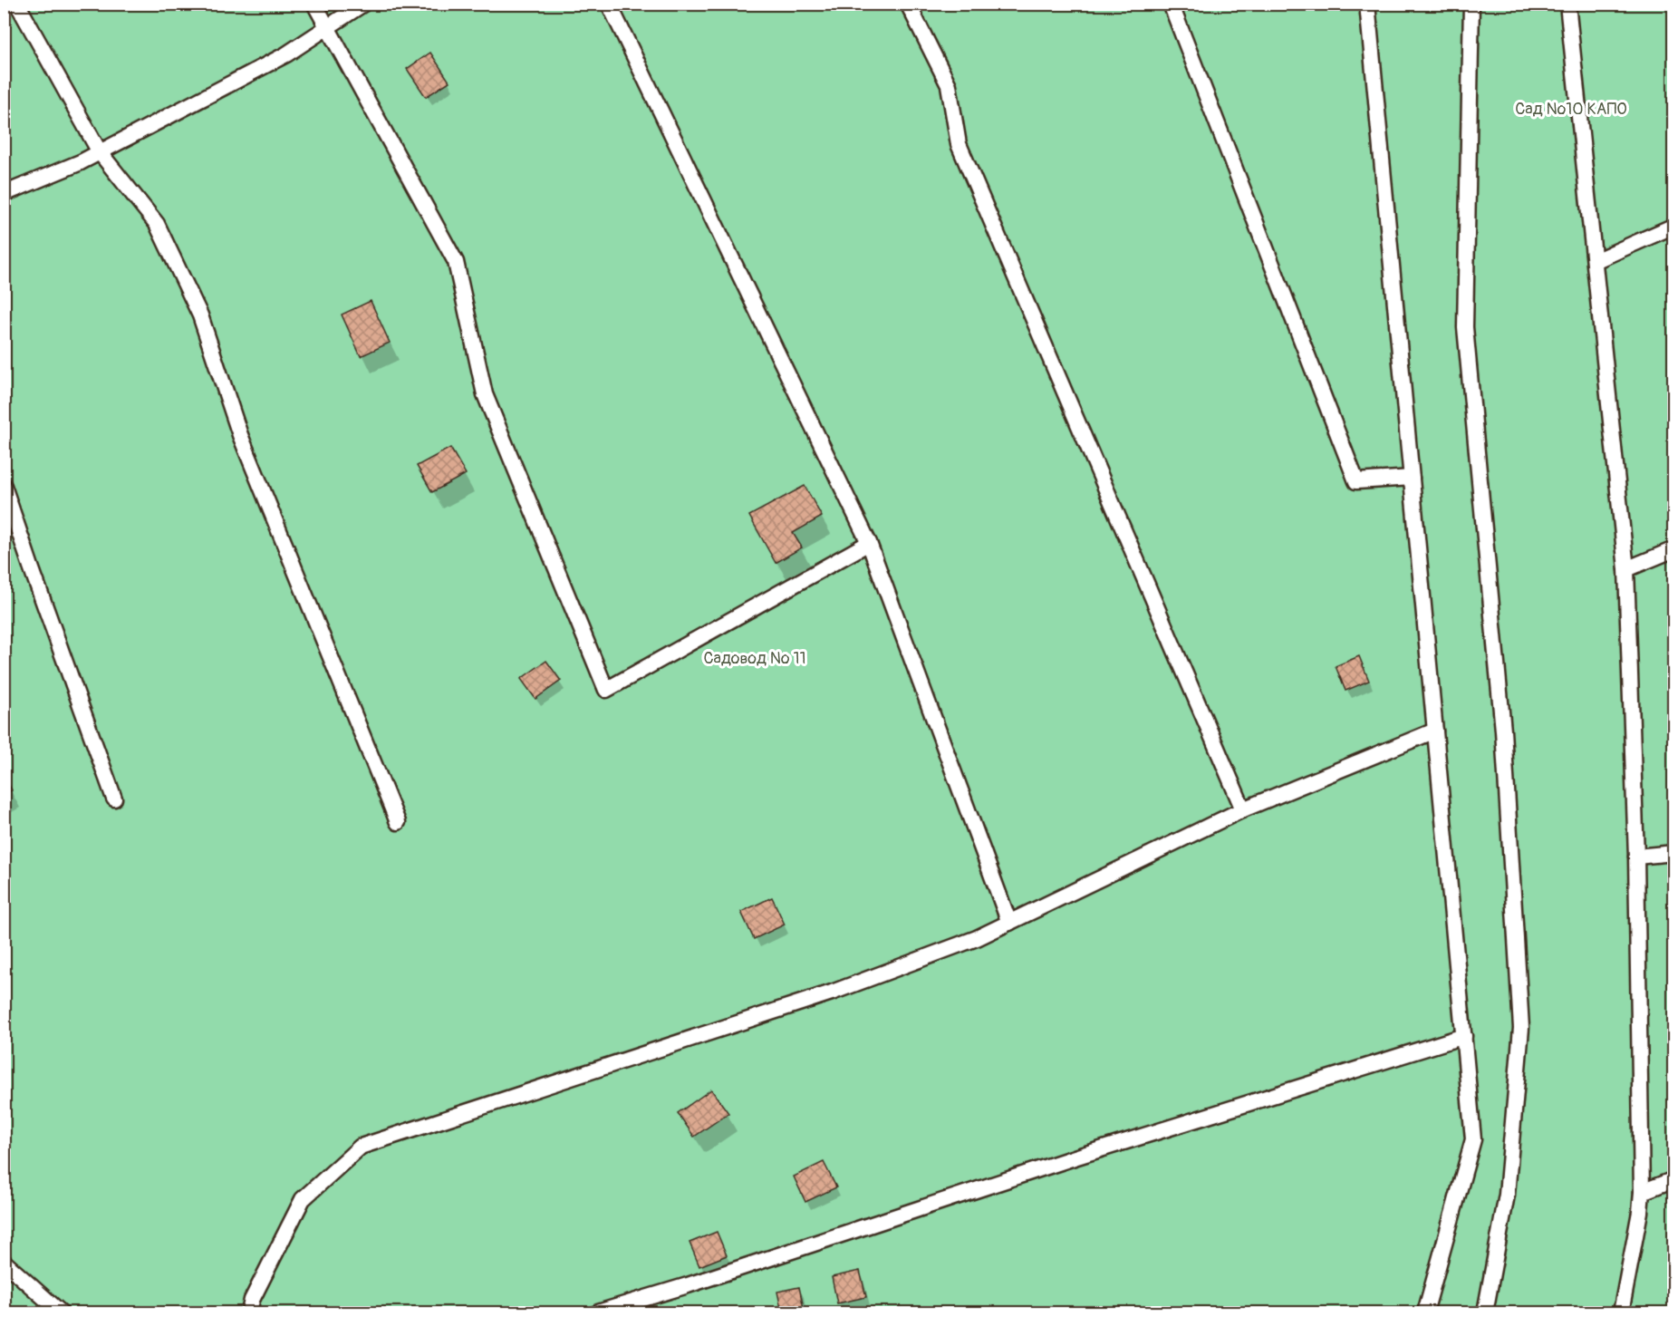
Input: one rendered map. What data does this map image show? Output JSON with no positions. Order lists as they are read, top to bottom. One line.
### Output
{"parks":["Сад №10 КАПО","Садовод № 11"]}
